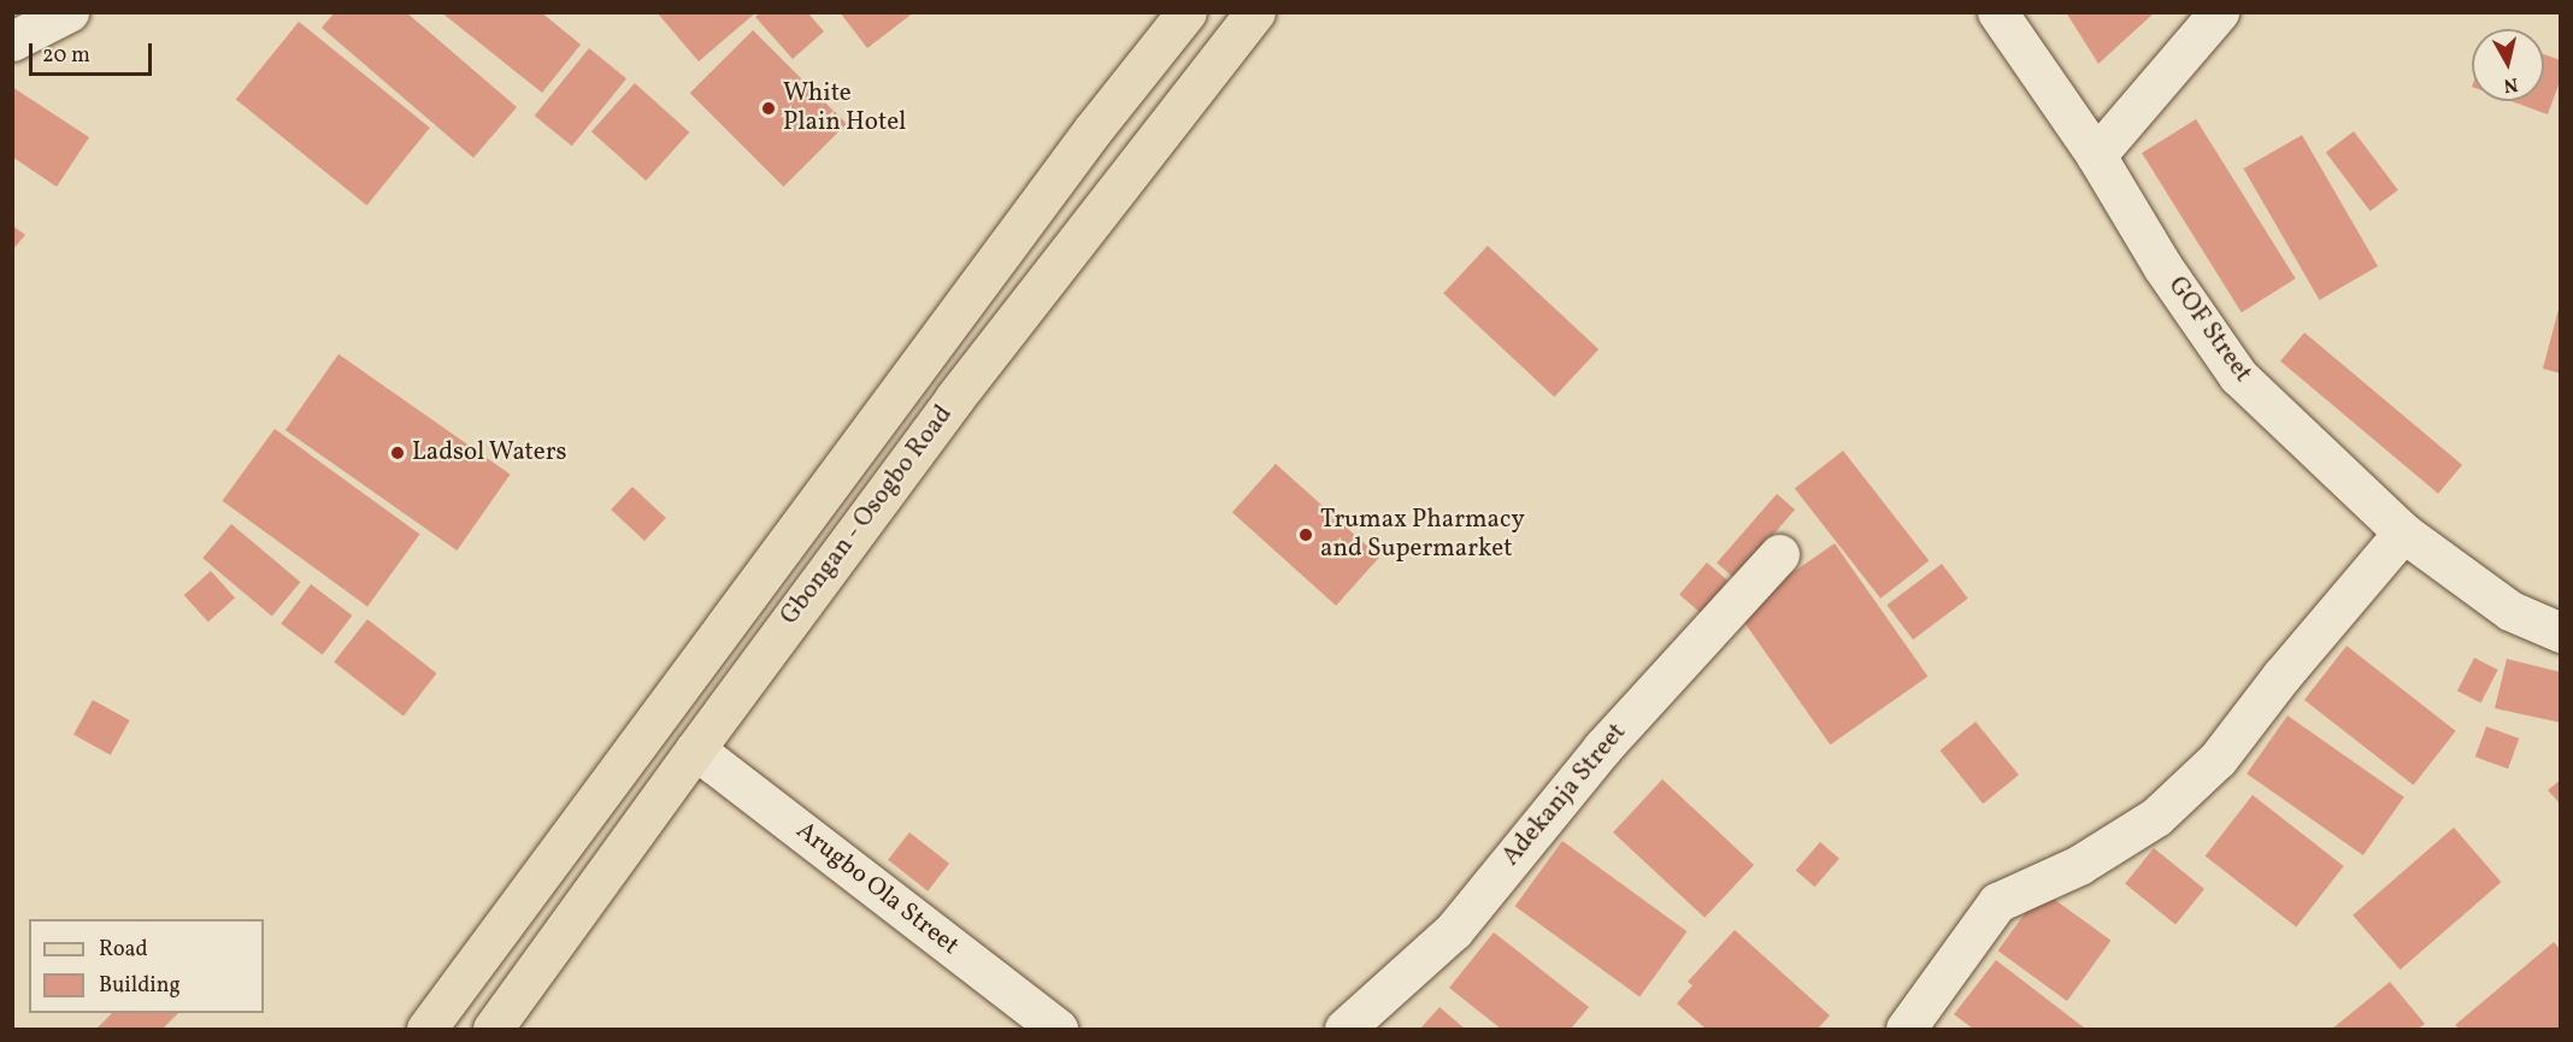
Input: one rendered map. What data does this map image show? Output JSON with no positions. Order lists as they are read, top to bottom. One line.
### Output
{"streets":{"main road":["Gbongan - Osogbo Road"],"street":["GOF Street","Adekanja Street","Arugbo Ola Street"]},"crossings":[["Gbongan - Osogbo Road","Arugbo Ola Street"]],"places":["White Plain Hotel","Ladsol Waters","Trumax Pharmacy and Supermarket"],"legend":["Road","Building"],"scale_bar":"20 m","north":"bottom"}
